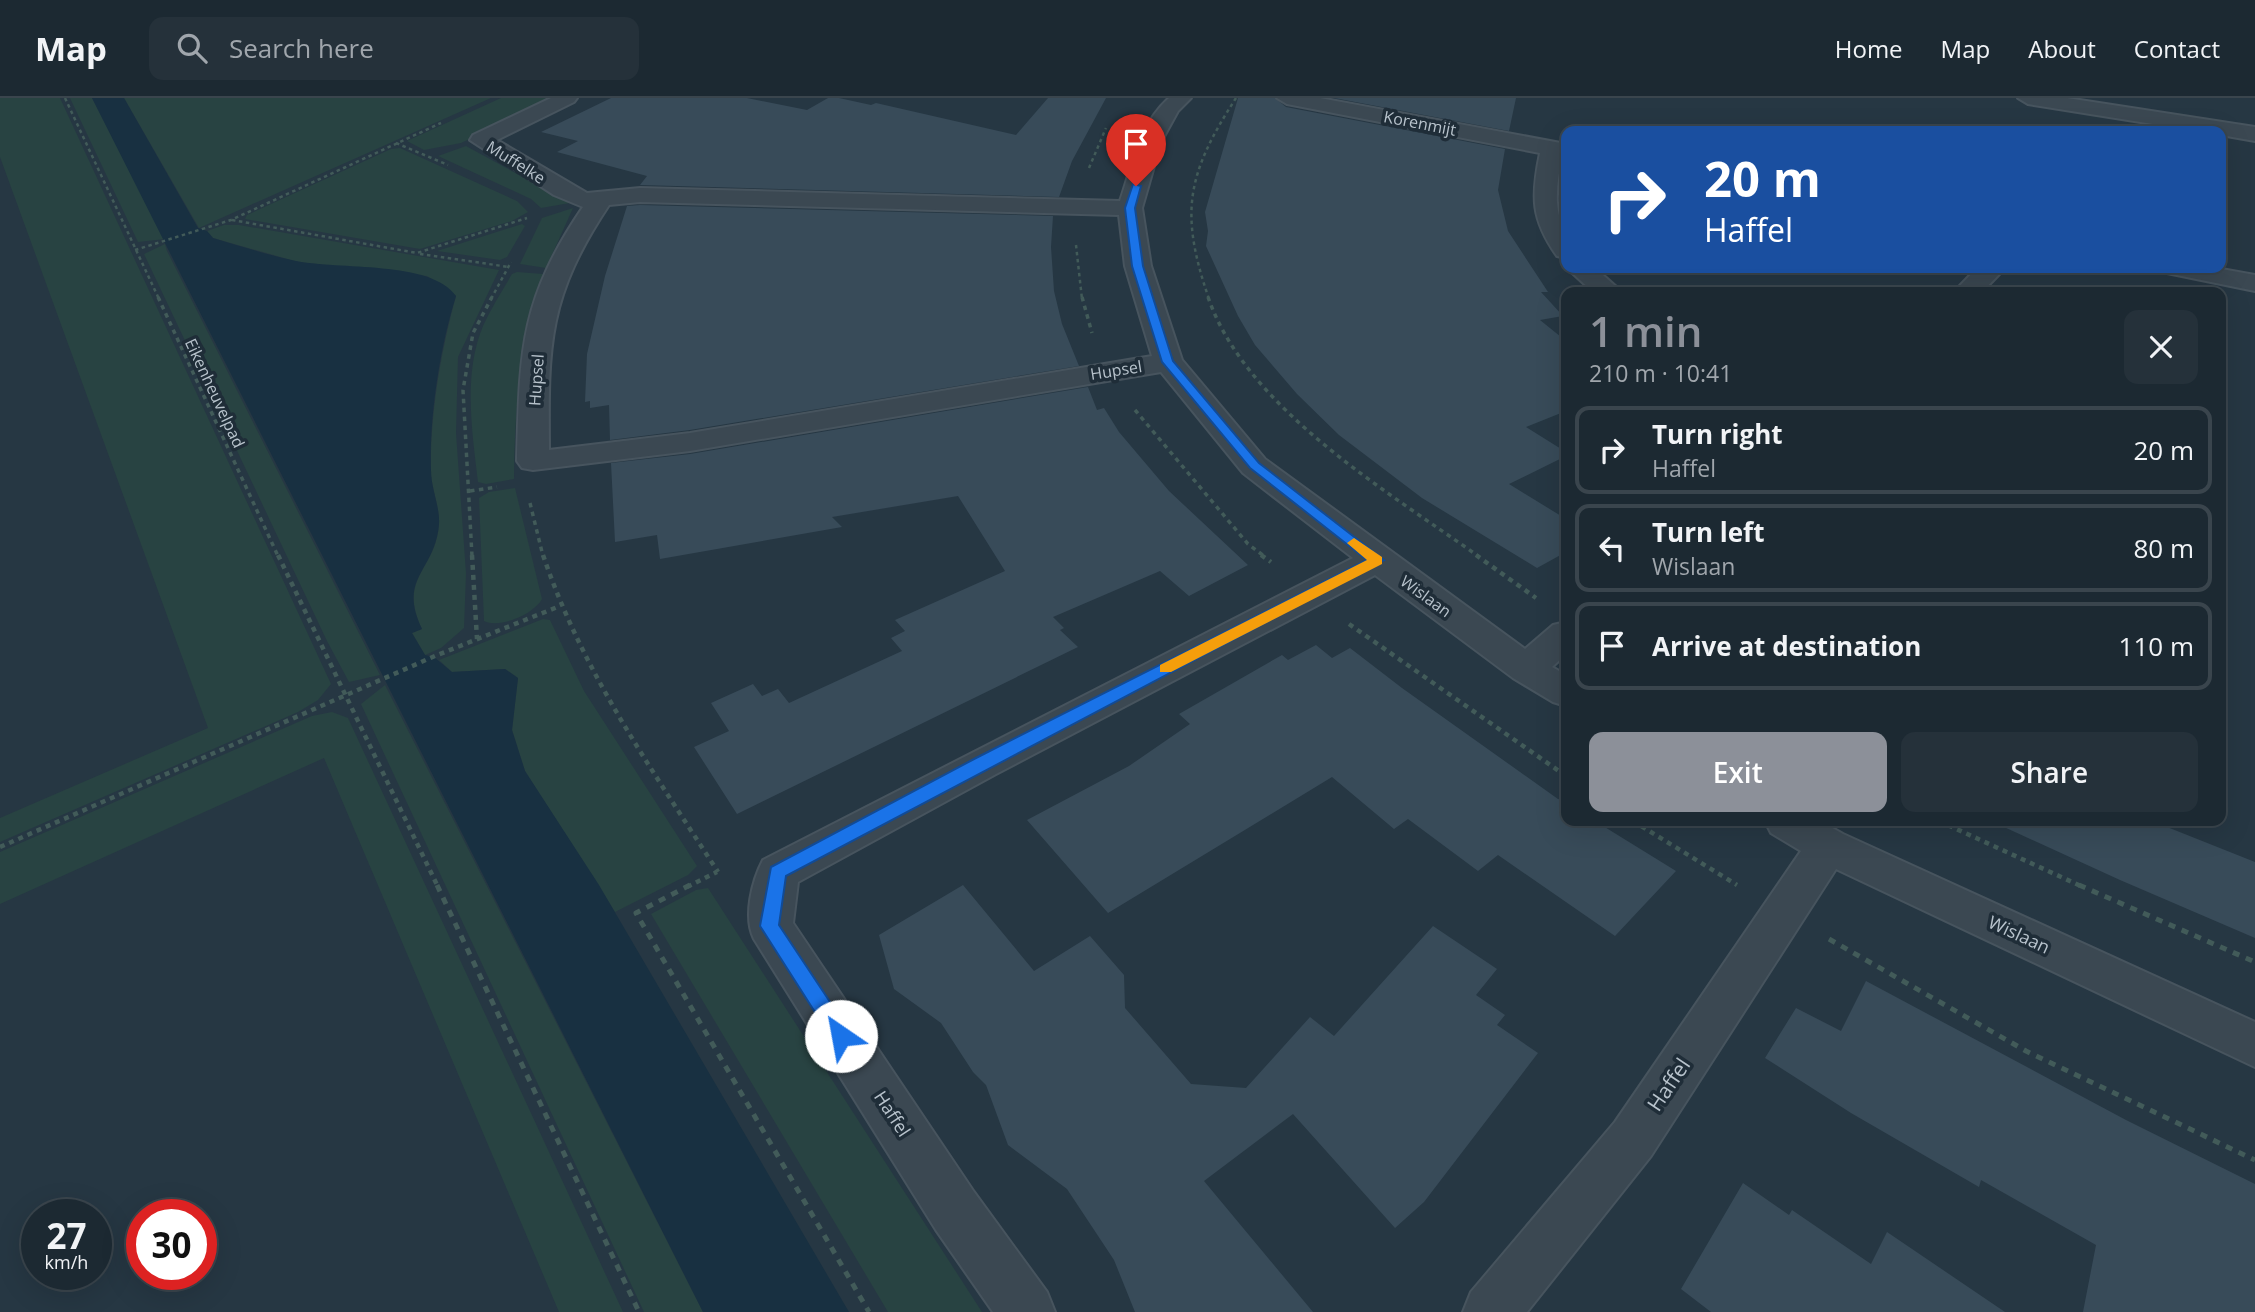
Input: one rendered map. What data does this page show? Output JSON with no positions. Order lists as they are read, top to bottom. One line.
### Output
{"streets":{"street":["Korenmijt","Muffelke","Hupsel","Wislaan","Haffel"],"path":["Eikenheuvelpad"]},"crossings":[["Muffelke","Hupsel"],["Hupsel","Wislaan"],["Wislaan","Haffel"]],"page":{"header":"Map","search":"Search here","nav":["Home","Map","About","Contact"],"turn":["20 m","Haffel"],"heading":["1 min","210 m · 10:41"],"list":[{"name":"Turn right","note":"Haffel","value":"20 m"},{"name":"Turn left","note":"Wislaan","value":"80 m"},{"name":"Arrive at destination","value":"110 m"}],"buttons":["Exit","Share"],"speed":"27 km/h","limit":"30"}}
